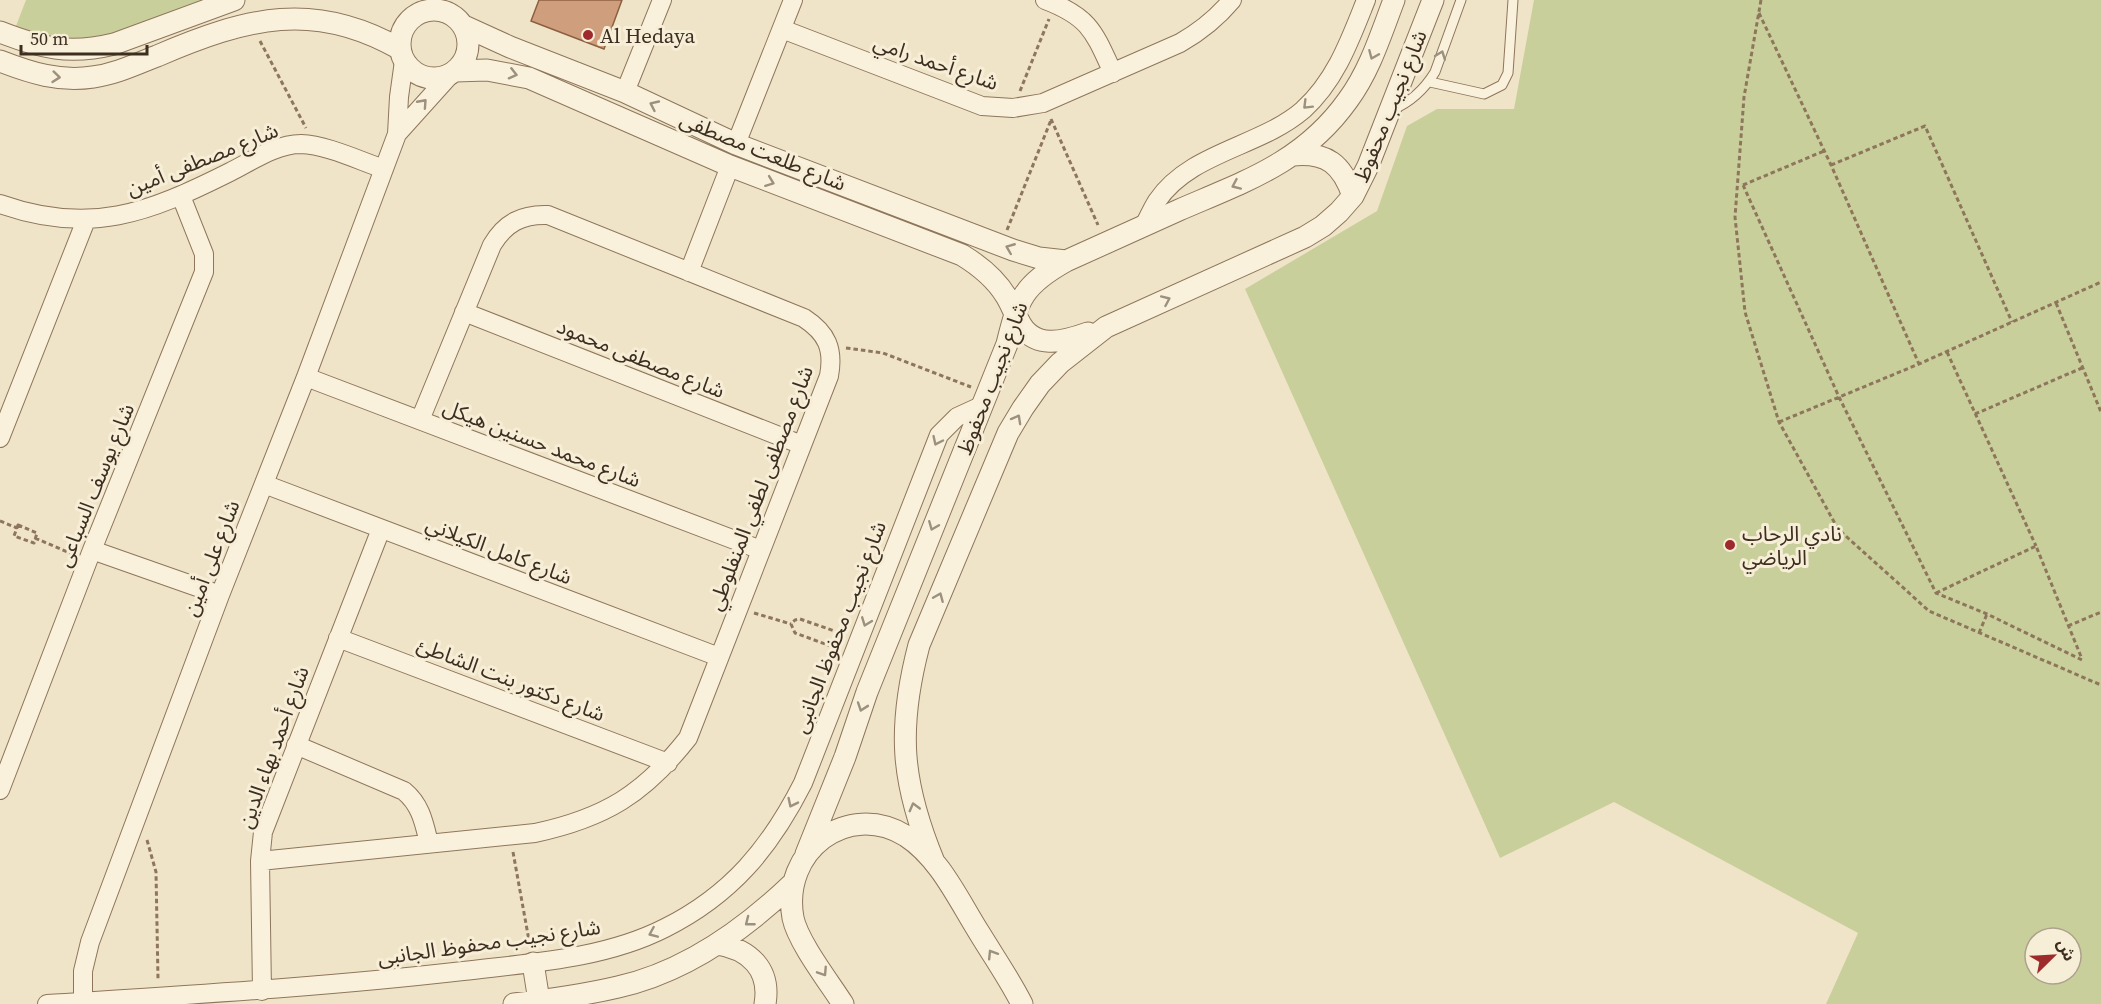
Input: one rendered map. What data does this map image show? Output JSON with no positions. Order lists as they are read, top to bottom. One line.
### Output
{"streets":{"street":["شارع أحمد رامي","شارع نجيب محفوظ","شارع طلعت مصطفى","شارع مصطفى أمين","شارع مصطفى محمود","شارع محمد حسنين هيكل","شارع يوسف السباعى","شارع مصطفى لطفي المنفلوطي","شارع كامل الكيلاني","شارع على أمين","شارع نجيب محفوظ الجانبى","شارع دكتور بنت الشاطئ","شارع أحمد بهاء الدين"]},"crossings":[["شارع نجيب محفوظ","شارع طلعت مصطفى"],["شارع نجيب محفوظ","شارع نجيب محفوظ الجانبى"],["شارع طلعت مصطفى","شارع على أمين"],["شارع مصطفى أمين","شارع يوسف السباعى"],["شارع مصطفى أمين","شارع على أمين"],["شارع مصطفى محمود","شارع مصطفى لطفي المنفلوطي"],["شارع محمد حسنين هيكل","شارع مصطفى لطفي المنفلوطي"],["شارع محمد حسنين هيكل","شارع على أمين"],["شارع مصطفى لطفي المنفلوطي","شارع كامل الكيلاني"],["شارع مصطفى لطفي المنفلوطي","شارع دكتور بنت الشاطئ"],["شارع مصطفى لطفي المنفلوطي","شارع أحمد بهاء الدين"],["شارع كامل الكيلاني","شارع على أمين"],["شارع كامل الكيلاني","شارع أحمد بهاء الدين"],["شارع على أمين","شارع نجيب محفوظ الجانبى"],["شارع نجيب محفوظ الجانبى","شارع أحمد بهاء الدين"],["شارع دكتور بنت الشاطئ","شارع أحمد بهاء الدين"]],"one_way":["شارع نجيب محفوظ الجانبى"],"places":["Al Hedaya","نادي الرحاب الرياضي"],"scale_bar":"50 m","north":"top right"}
